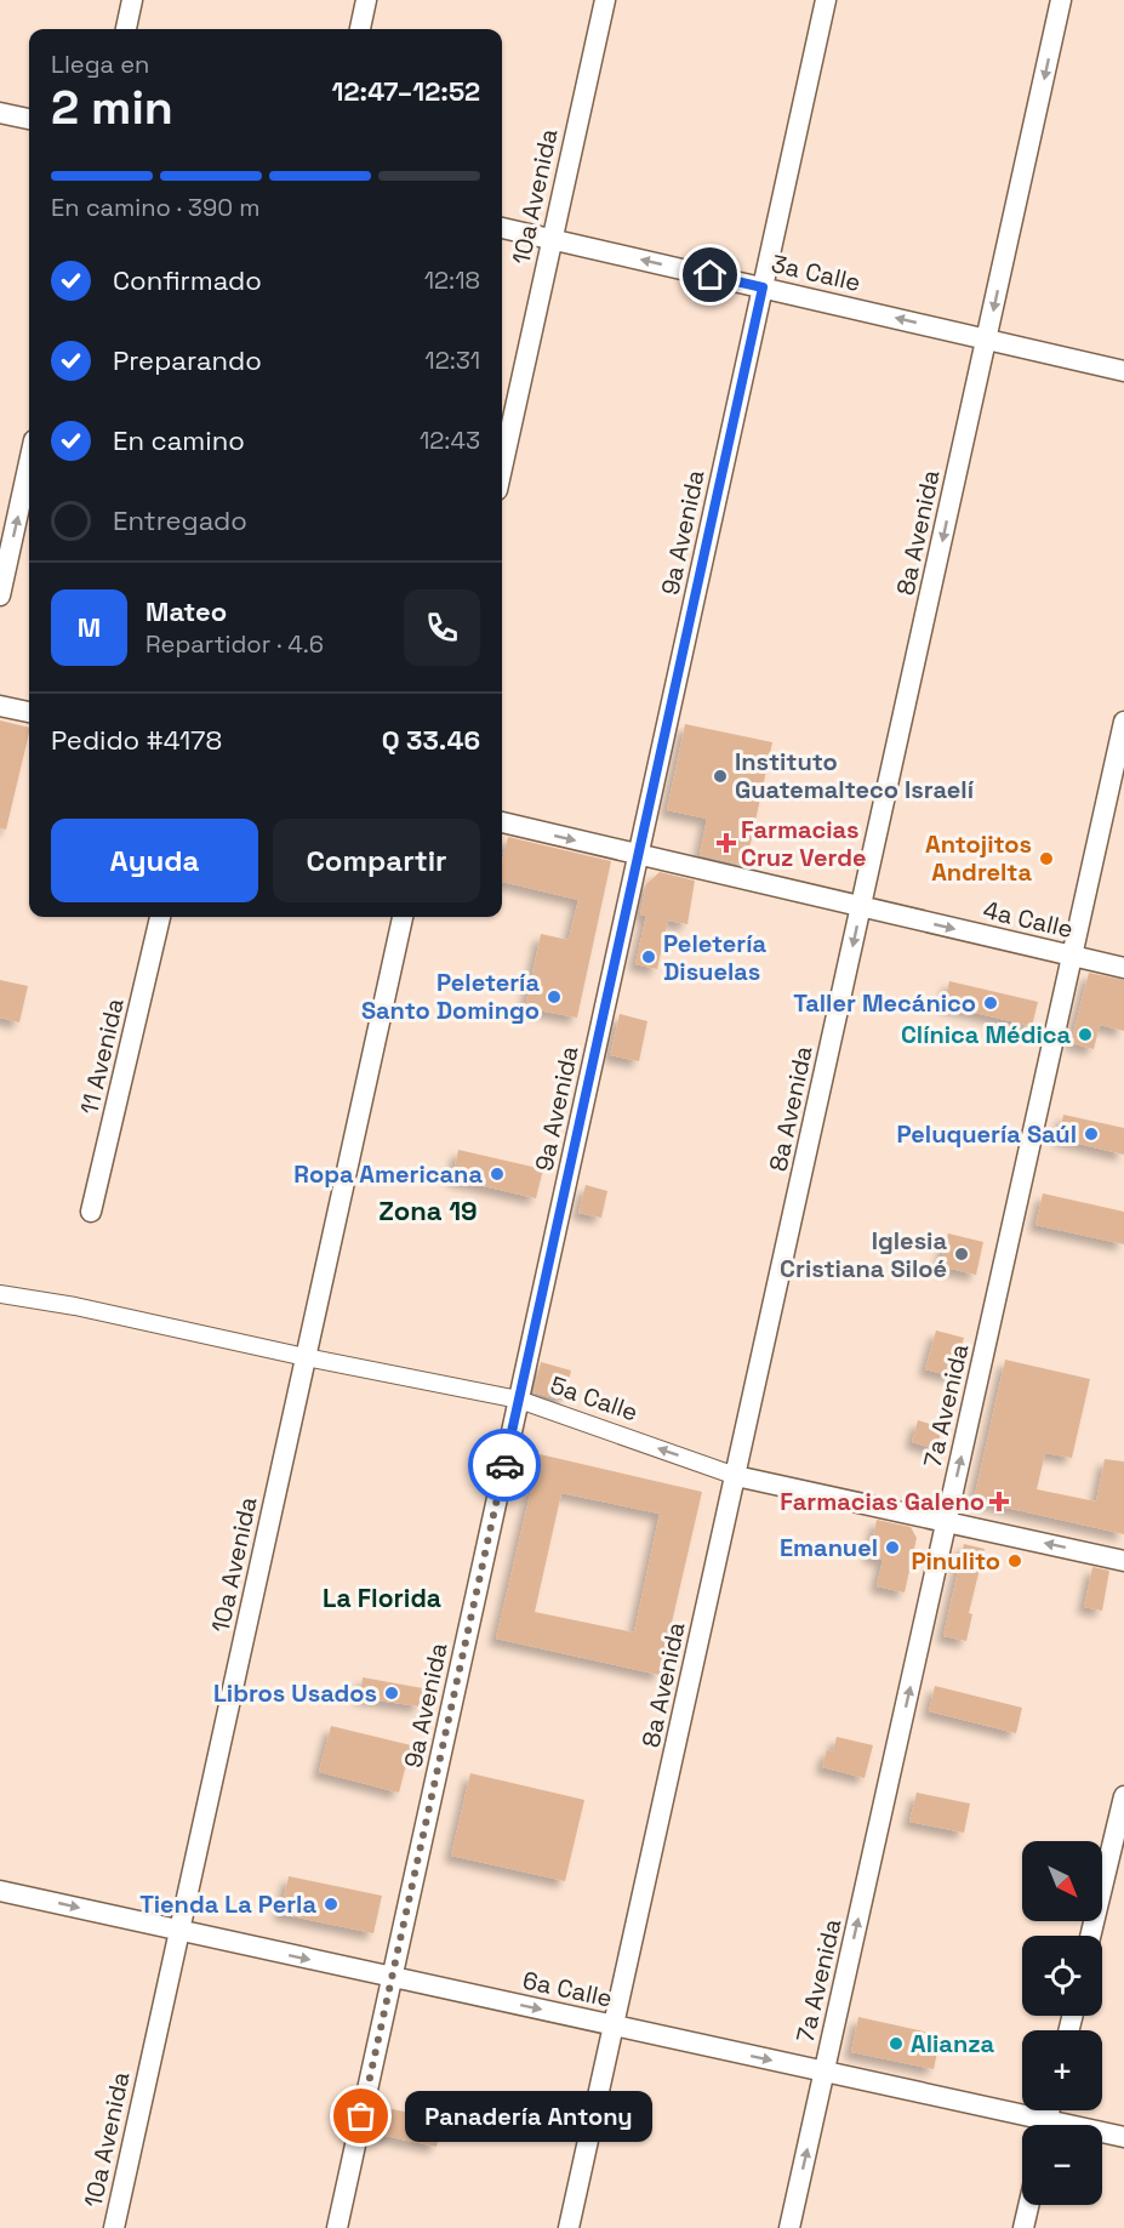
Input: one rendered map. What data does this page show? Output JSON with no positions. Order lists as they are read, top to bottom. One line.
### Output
{"streets":{"street":["10a Avenida","3a Calle","9a Avenida","8a Avenida","4a Calle","11 Avenida","5a Calle","7a Avenida","6a Calle"]},"crossings":[["10a Avenida","3a Calle"],["10a Avenida","5a Calle"],["10a Avenida","6a Calle"],["3a Calle","9a Avenida"],["3a Calle","8a Avenida"],["9a Avenida","4a Calle"],["9a Avenida","5a Calle"],["9a Avenida","6a Calle"],["8a Avenida","4a Calle"],["8a Avenida","5a Calle"],["8a Avenida","6a Calle"],["4a Calle","7a Avenida"],["5a Calle","7a Avenida"],["7a Avenida","6a Calle"]],"one_way":["3a Calle","8a Avenida","4a Calle","5a Calle","7a Avenida","6a Calle"],"districts":["Zona 19","La Florida"],"places":{"other":["Instituto Guatemalteco Israelí","Antojitos Andrelta","Peletería Disuelas","Peletería Santo Domingo","Taller Mecánico","Clínica Médica","Peluquería Saúl","Ropa Americana","Iglesia Cristiana Siloé","Emanuel","Pinulito","Libros Usados","Tienda La Perla","Alianza","Panadería Antony"],"health":["Farmacias Cruz Verde","Farmacias Galeno"]},"north":"bottom right","page":{"heading":["2 min","Llega en","12:47–12:52"],"panel":["Mateo","Repartidor · 4.6","Pedido #4178","Q 33.46"],"bar":"En camino · 390 m","list":[["Confirmado","12:18"],["Preparando","12:31"],["En camino","12:43"],"Entregado"],"round":"M","buttons":["Ayuda","Compartir"],"map_buttons":["+","−"],"bubble":"Panadería Antony"}}
